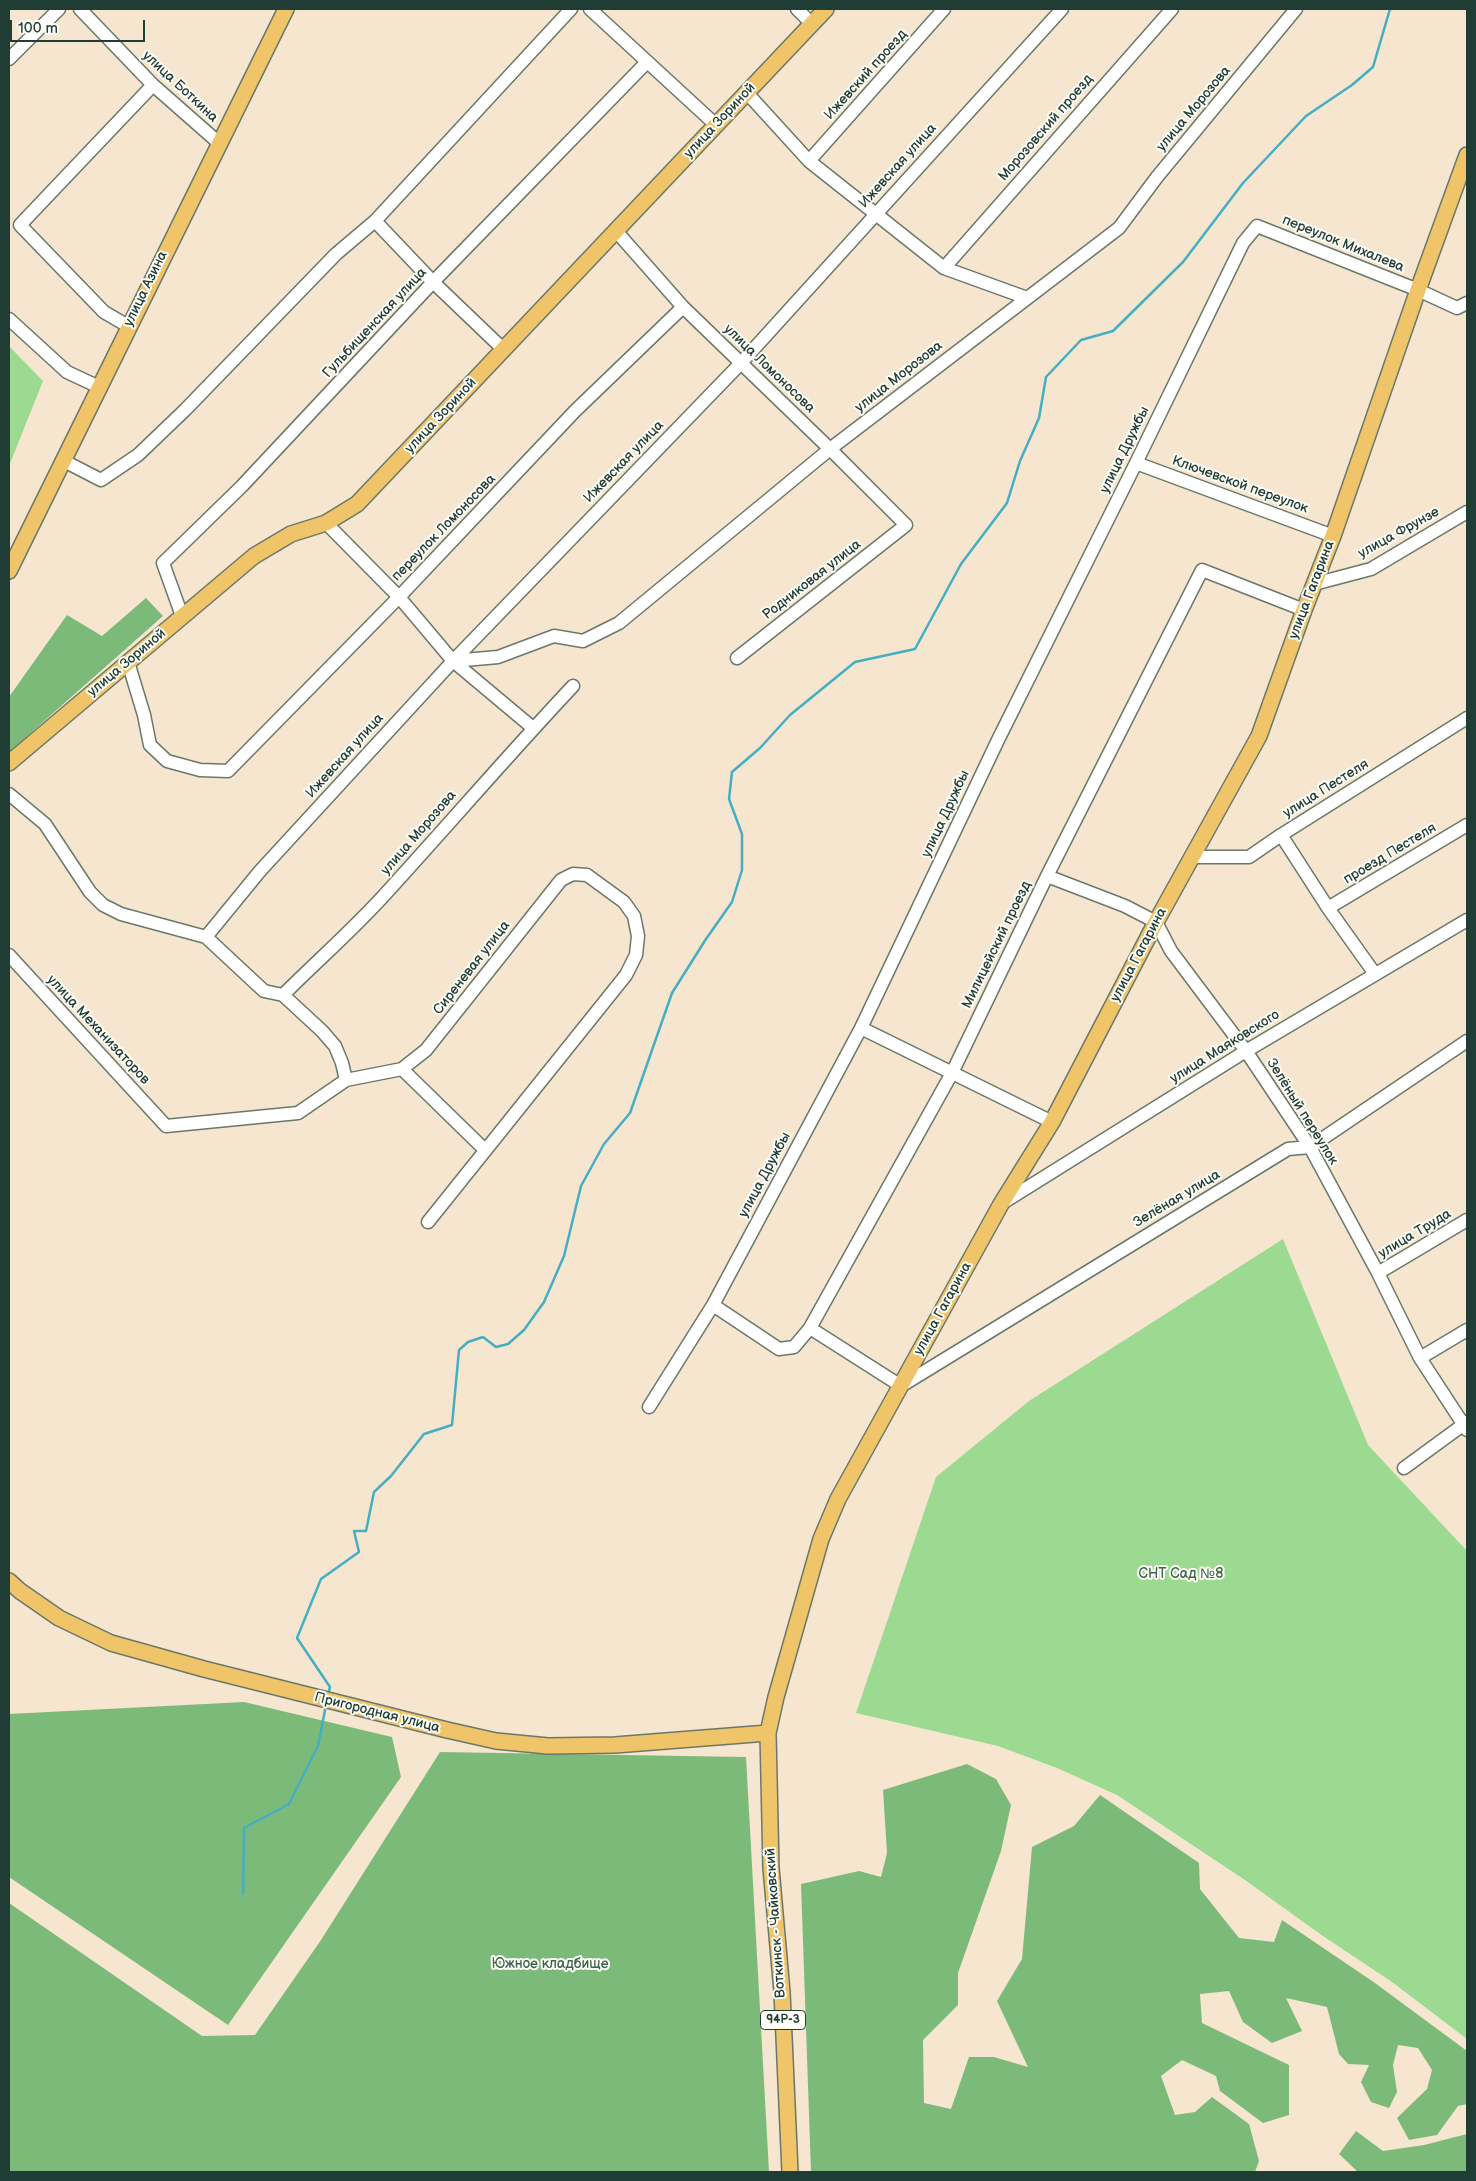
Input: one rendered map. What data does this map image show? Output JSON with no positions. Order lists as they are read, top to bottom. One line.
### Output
{"streets":{"main road":["улица Зориной","улица Азина","улица Гагарина","Пригородная улица","Воткинск - Чайковский","94Р-3"],"street":["Ижевский проезд","улица Боткина","улица Морозова","Морозовский проезд","Ижевская улица","переулок Михалева","Гульбищенская улица","улица Ломоносова","улица Дружбы","Ключевской переулок","переулок Ломоносова","улица Фрунзе","Родниковая улица","улица Пестеля","проезд Пестеля","Милицейский проезд","Сиреневая улица","улица Механизаторов","улица Маяковского","Зелёный переулок","Зелёная улица","улица Труда"]},"crossings":[["улица Боткина","улица Азина"],["улица Морозова","Ижевская улица"],["улица Морозова","улица Ломоносова"],["улица Зориной","Гульбищенская улица"],["улица Зориной","улица Ломоносова"],["улица Зориной","переулок Ломоносова"],["Ижевская улица","улица Ломоносова"],["переулок Михалева","улица Дружбы"],["переулок Михалева","улица Гагарина"],["улица Ломоносова","переулок Ломоносова"],["улица Ломоносова","Родниковая улица"],["улица Дружбы","Ключевской переулок"],["улица Дружбы","Милицейский проезд"],["Ключевской переулок","улица Гагарина"],["улица Фрунзе","улица Гагарина"],["улица Гагарина","улица Пестеля"],["улица Гагарина","Милицейский проезд"],["улица Гагарина","улица Маяковского"],["улица Гагарина","Зелёный переулок"],["улица Гагарина","Зелёная улица"],["улица Гагарина","Пригородная улица"],["улица Гагарина","Воткинск - Чайковский"],["улица Маяковского","Зелёный переулок"],["Зелёный переулок","Зелёная улица"],["Зелёный переулок","улица Труда"],["Пригородная улица","Воткинск - Чайковский"]],"parks":["СНТ Сад №8","Южное кладбище"],"scale_bar":"100 m"}
